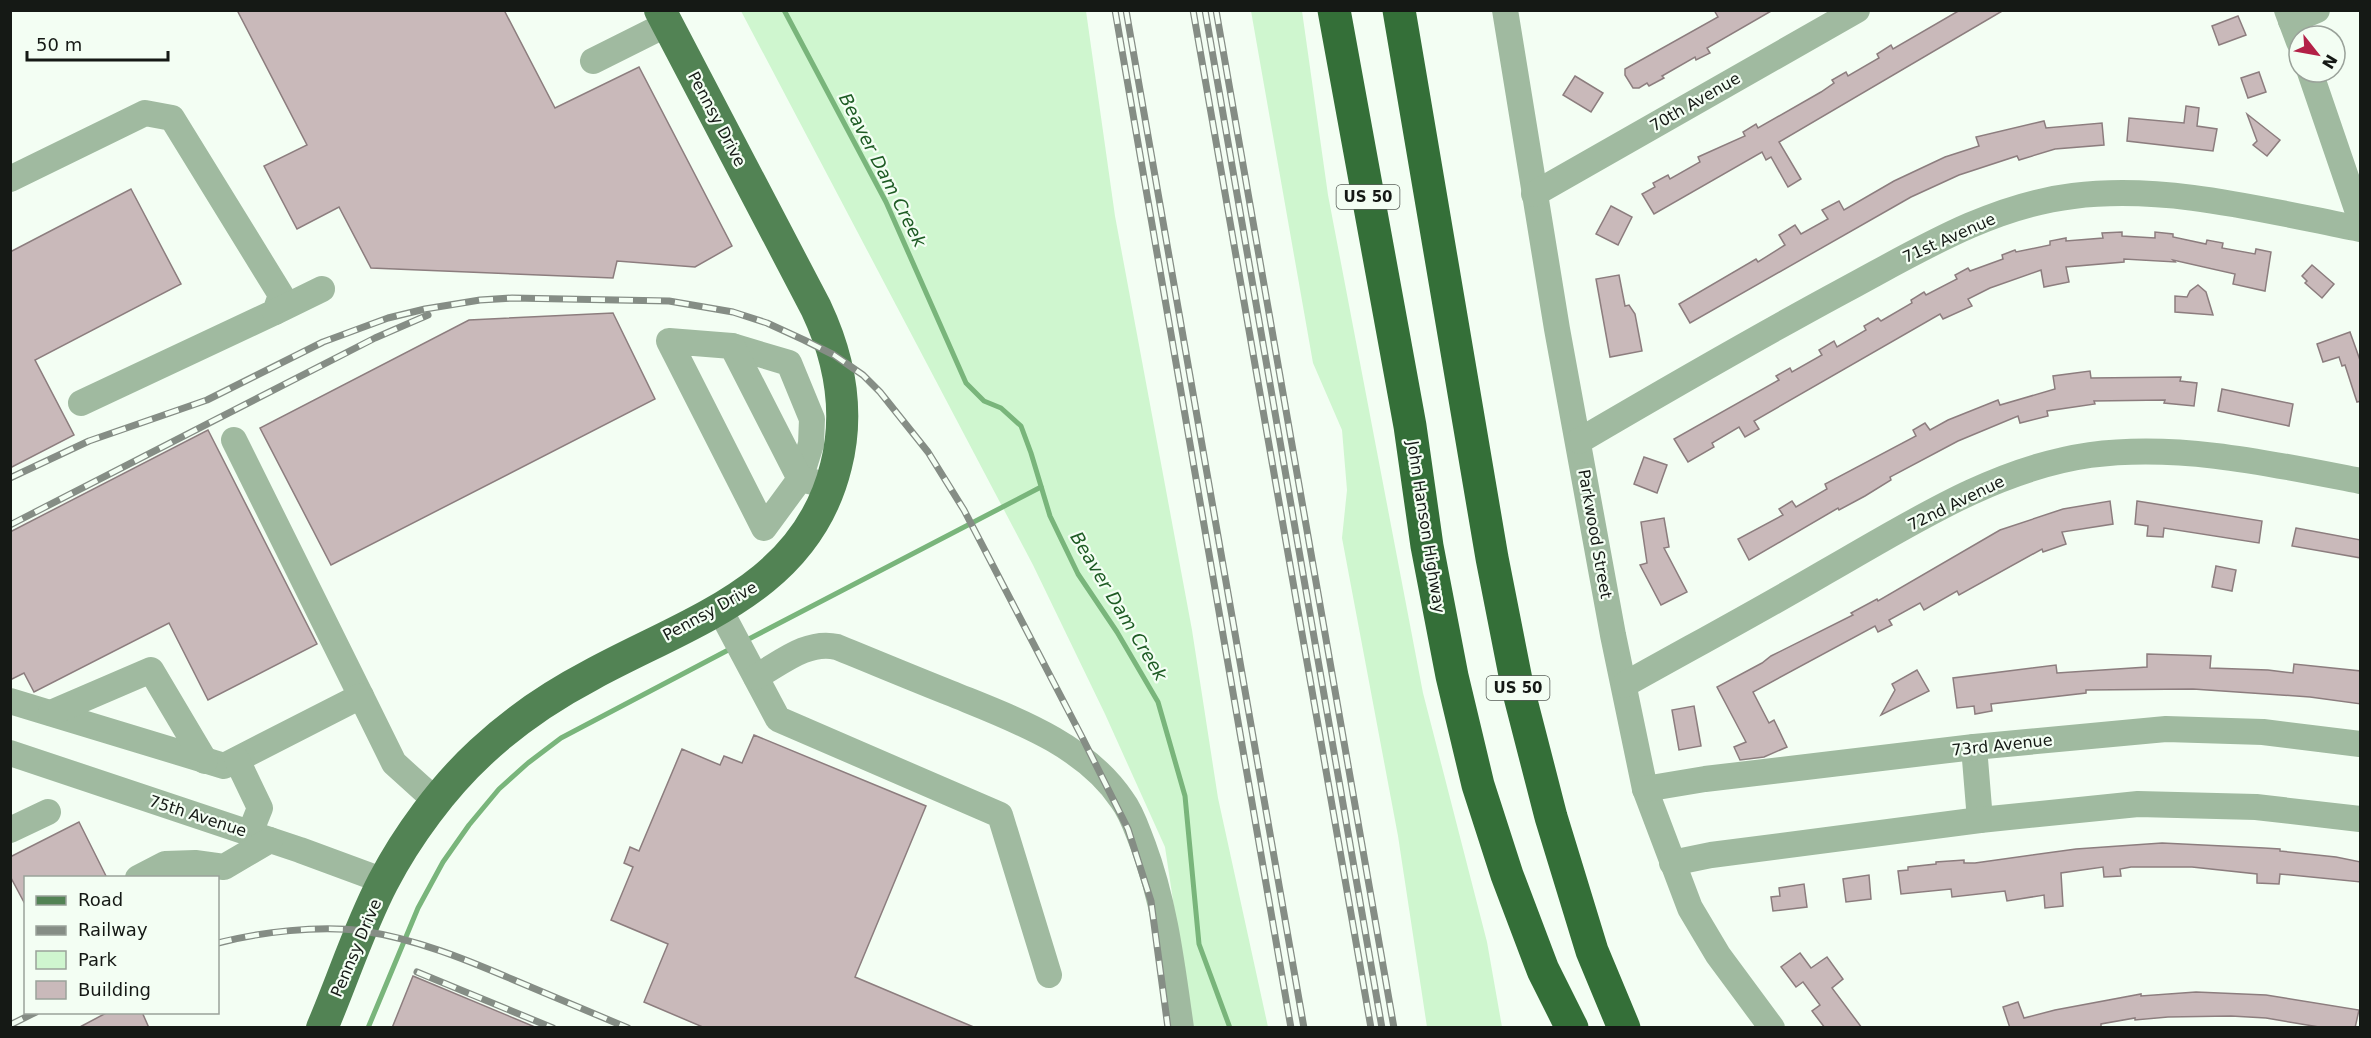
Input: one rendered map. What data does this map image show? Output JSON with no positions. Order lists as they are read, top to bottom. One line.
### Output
{"streets":{"highway":["US 50","John Hanson Highway"],"main road":["Pennsy Drive"],"street":["70th Avenue","71st Avenue","72nd Avenue","Parkwood Street","73rd Avenue","75th Avenue"]},"crossings":[["70th Avenue","Parkwood Street"],["Pennsy Drive","75th Avenue"],["71st Avenue","Parkwood Street"],["72nd Avenue","Parkwood Street"],["Parkwood Street","73rd Avenue"]],"water":["Beaver Dam Creek"],"legend":["Road","Railway","Park","Building"],"scale_bar":"50 m","north":"bottom right"}
